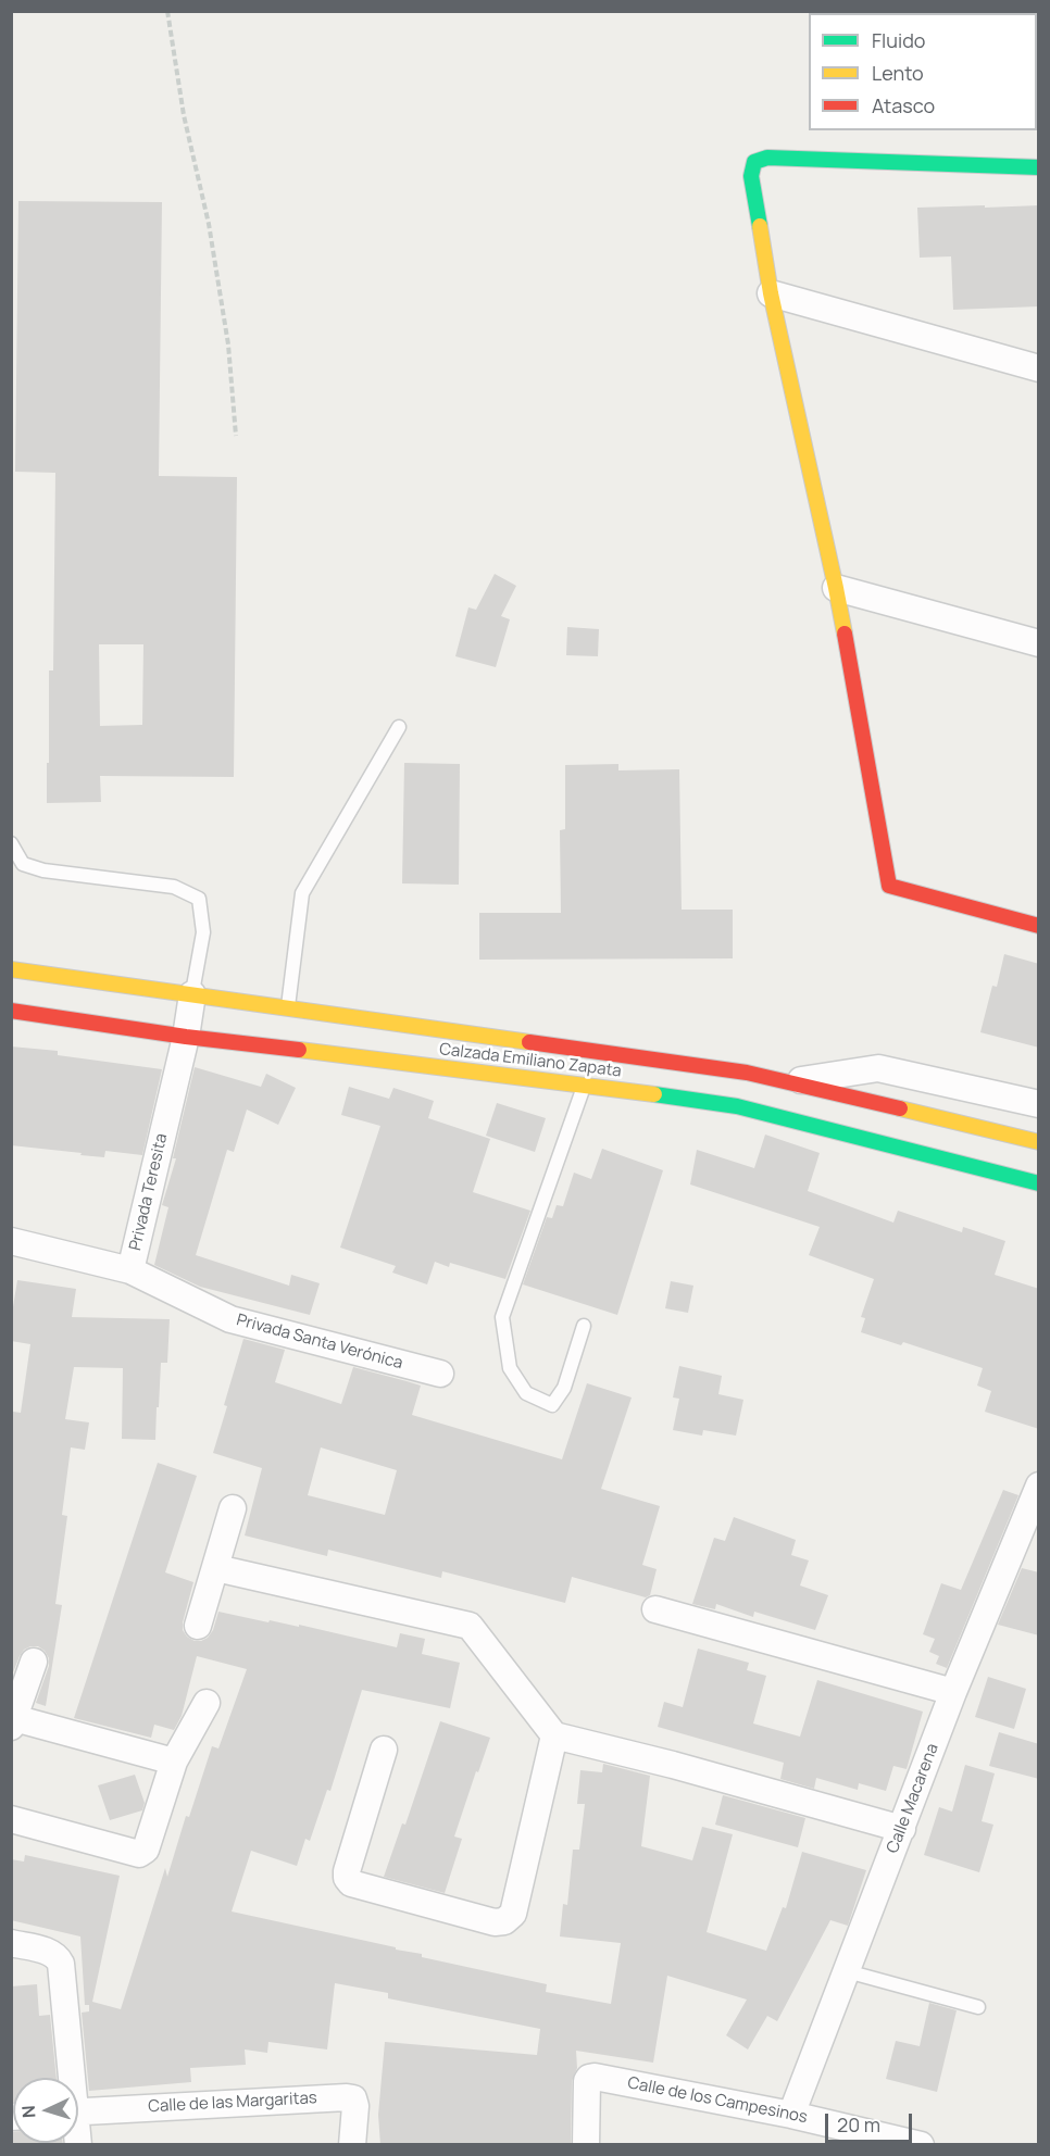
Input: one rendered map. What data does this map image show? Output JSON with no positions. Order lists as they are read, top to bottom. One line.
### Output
{"streets":{"main road":["Calzada Emiliano Zapata"],"street":["Privada Teresita","Privada Santa Verónica","Calle Macarena","Calle de los Campesinos","Calle de las Margaritas"]},"crossings":[["Calzada Emiliano Zapata","Privada Teresita"],["Privada Teresita","Privada Santa Verónica"],["Calle Macarena","Calle de los Campesinos"]],"legend":["Fluido","Lento","Atasco"],"scale_bar":"20 m","north":"left"}
